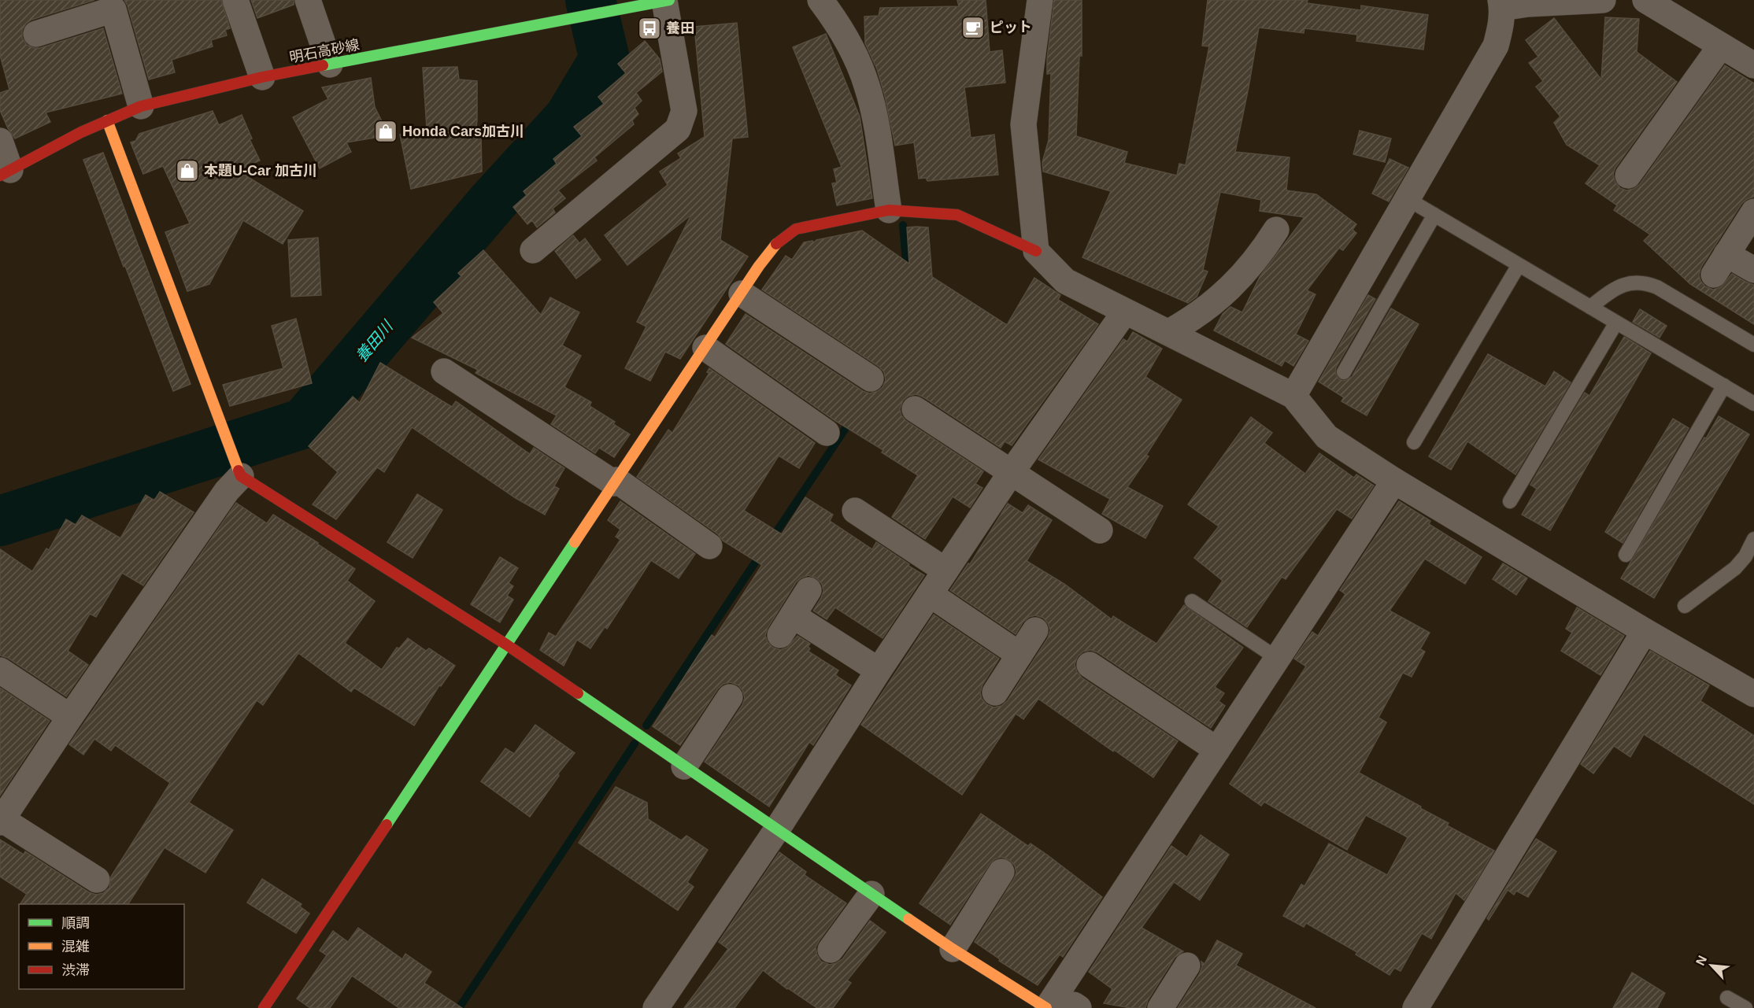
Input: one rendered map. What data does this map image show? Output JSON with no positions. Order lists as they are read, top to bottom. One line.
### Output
{"streets":{"street":["明石高砂線"]},"water":["養田川"],"places":{"cafe":["ピット"],"bus stop":["養田"],"shop":["Honda Cars加古川","本題U-Car 加古川"]},"legend":["順調","混雑","渋滞"],"north":"top left"}
